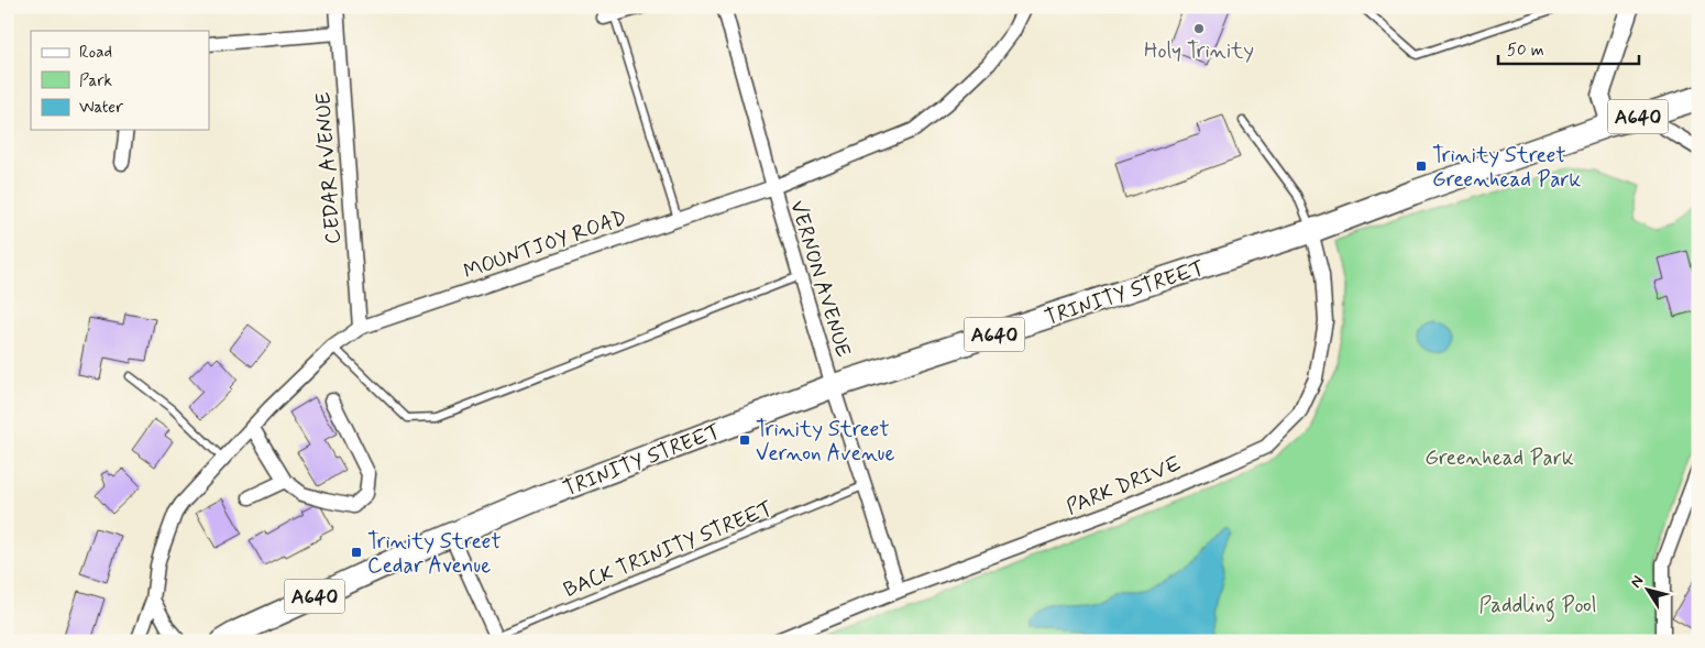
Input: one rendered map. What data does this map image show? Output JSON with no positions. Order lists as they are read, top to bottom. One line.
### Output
{"streets":{"highway":["A640","TRINITY STREET"],"street":["CEDAR AVENUE","MOUNTJOY ROAD","VERNON AVENUE","PARK DRIVE"],"lane":["BACK TRINITY STREET"]},"crossings":[["CEDAR AVENUE","MOUNTJOY ROAD"],["MOUNTJOY ROAD","VERNON AVENUE"],["VERNON AVENUE","TRINITY STREET"],["VERNON AVENUE","PARK DRIVE"],["VERNON AVENUE","BACK TRINITY STREET"],["TRINITY STREET","PARK DRIVE"]],"parks":["Greenhead Park","Paddling Pool"],"places":{"other":["Holy Trinity"],"transit":["Trinity Street Greenhead Park","Trinity Street Vernon Avenue","Trinity Street Cedar Avenue"]},"legend":["Road","Park","Water"],"scale_bar":"50 m","north":"top left"}
